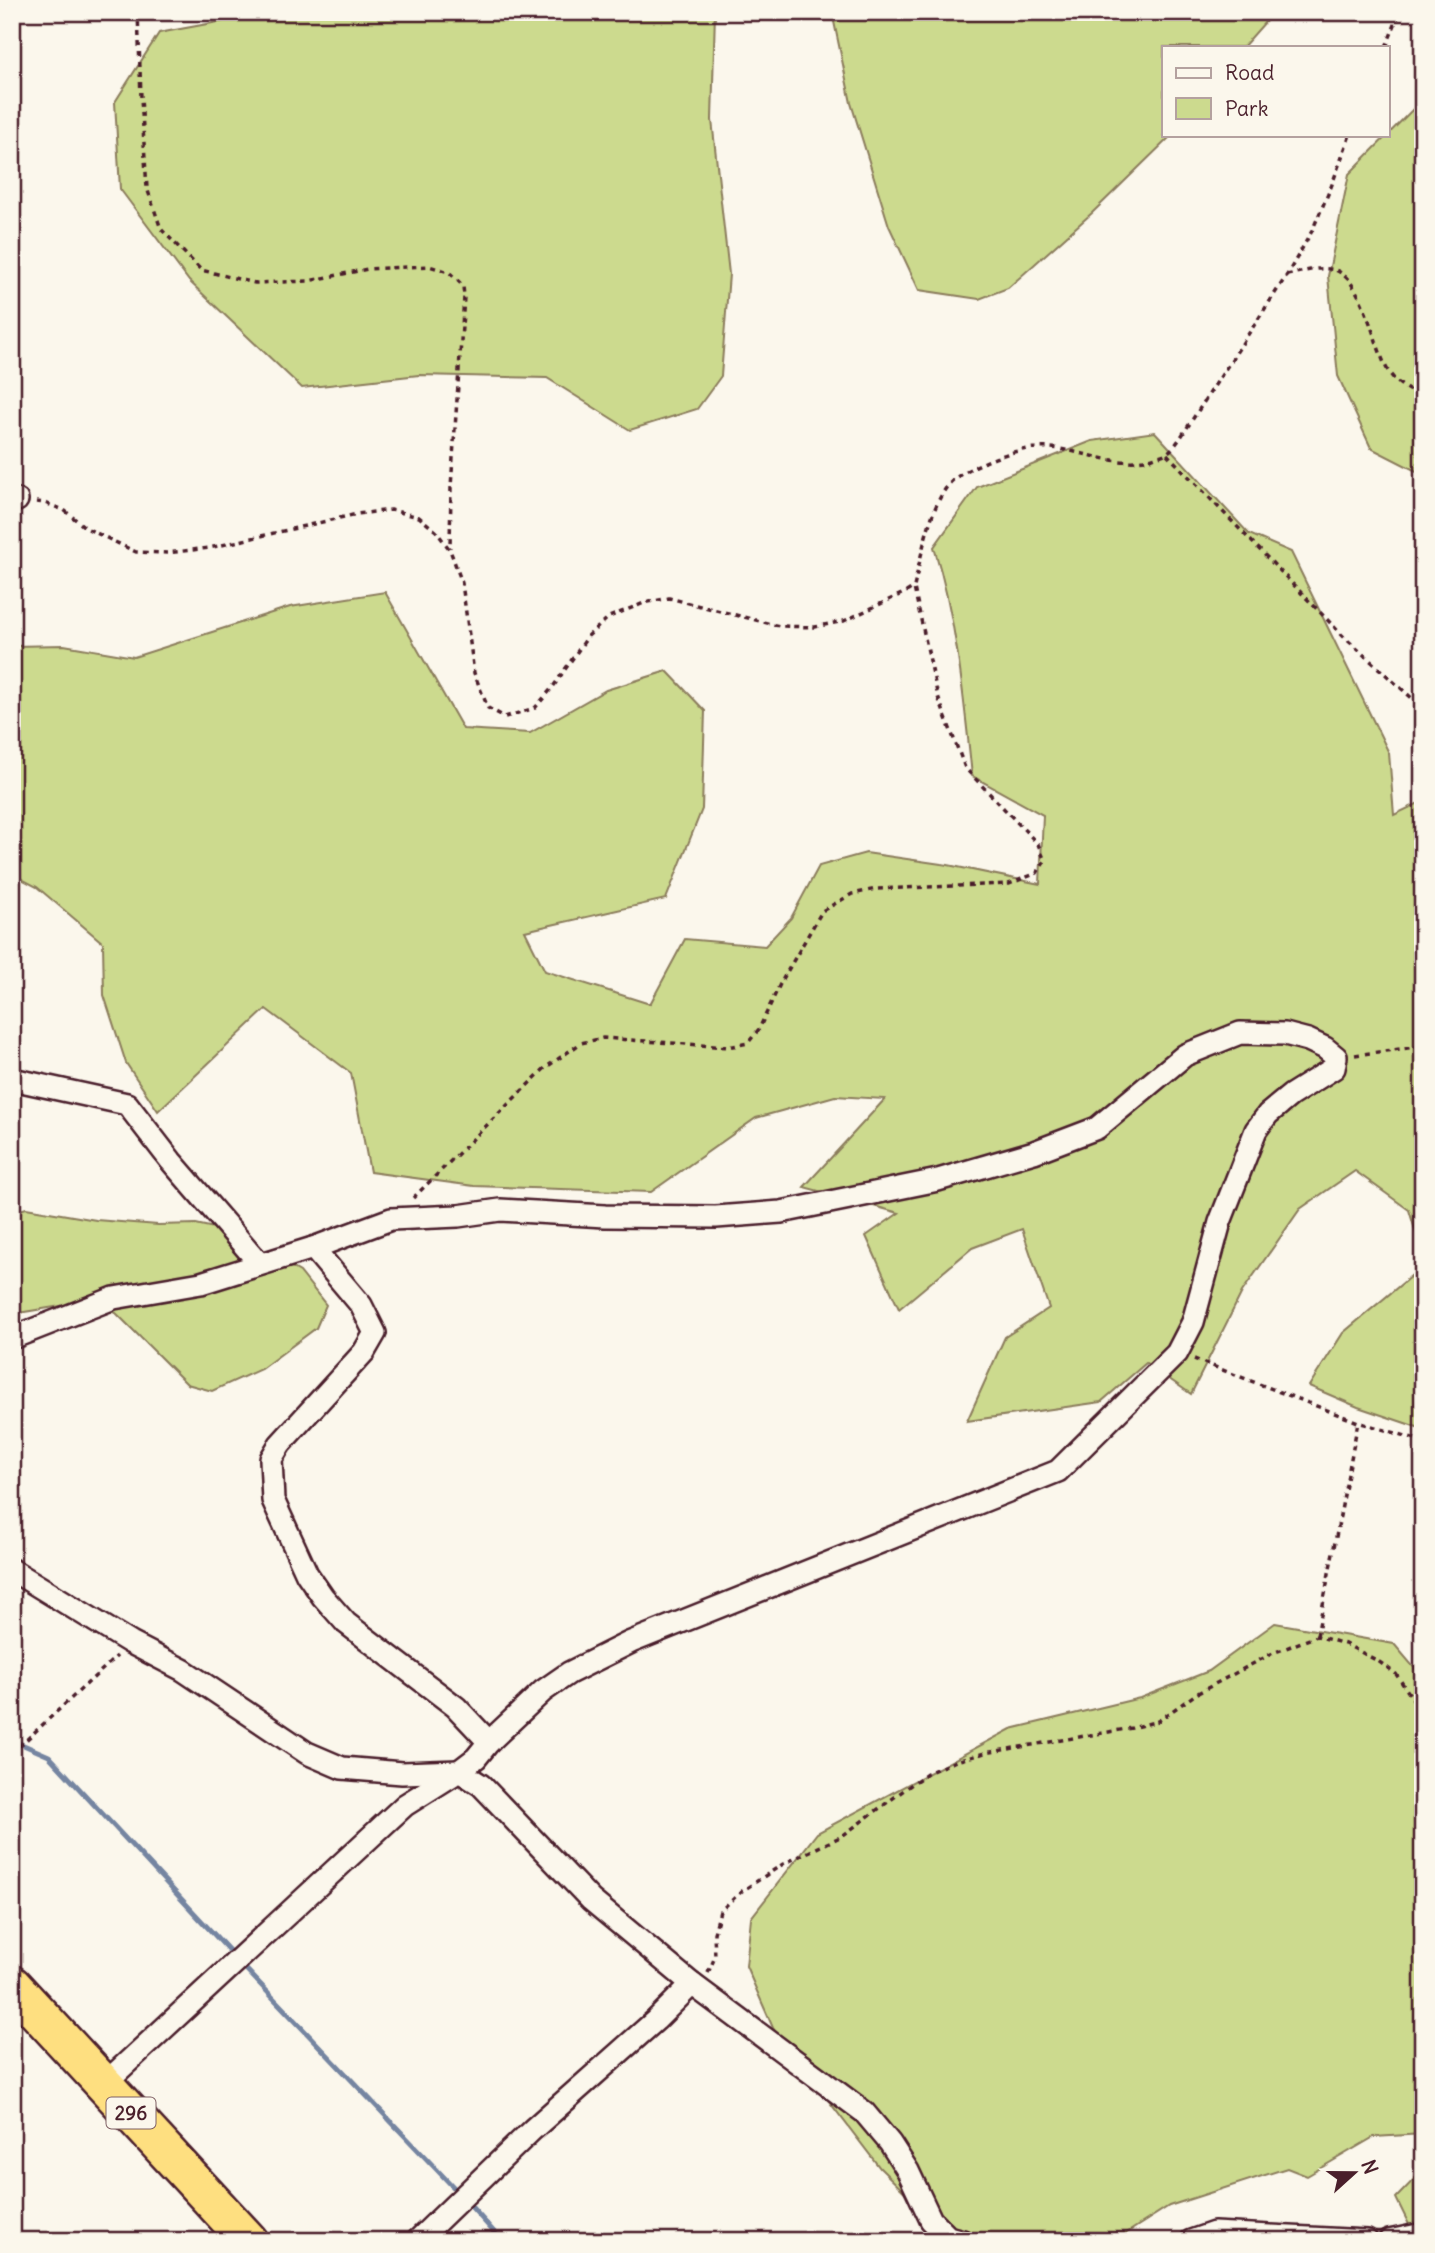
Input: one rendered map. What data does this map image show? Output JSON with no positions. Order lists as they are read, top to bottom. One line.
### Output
{"streets":{"highway":["296"]},"legend":["Road","Park"],"north":"right"}
